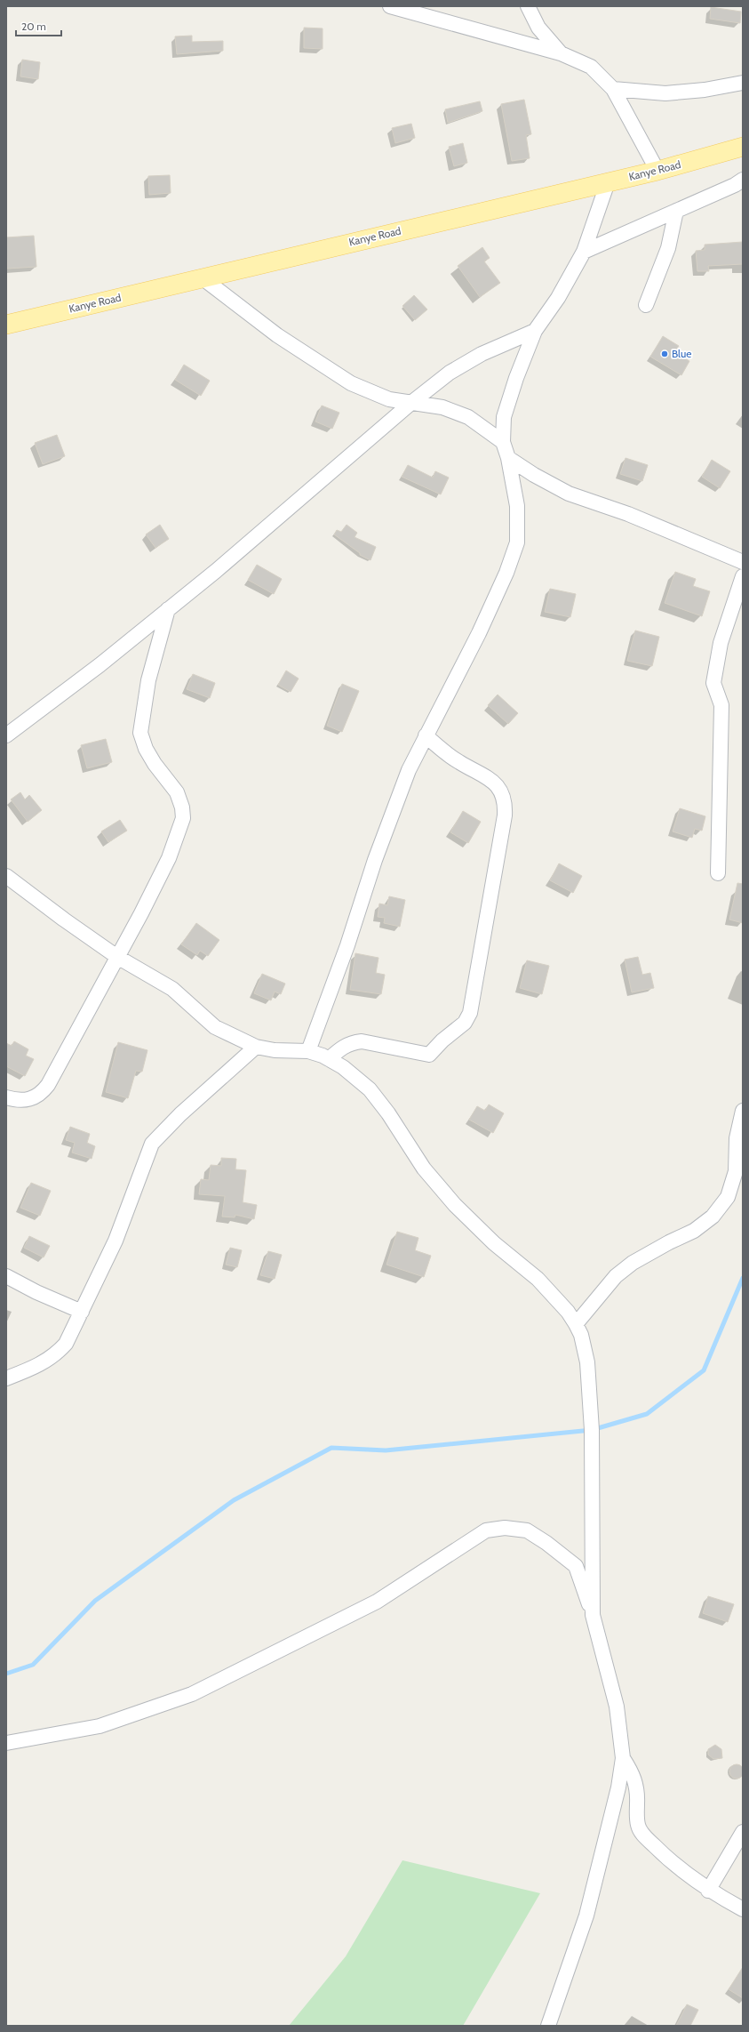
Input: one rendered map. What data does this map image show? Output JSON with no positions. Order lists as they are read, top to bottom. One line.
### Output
{"streets":{"main road":["Kanye Road"]},"places":["Blue"],"scale_bar":"20 m"}
